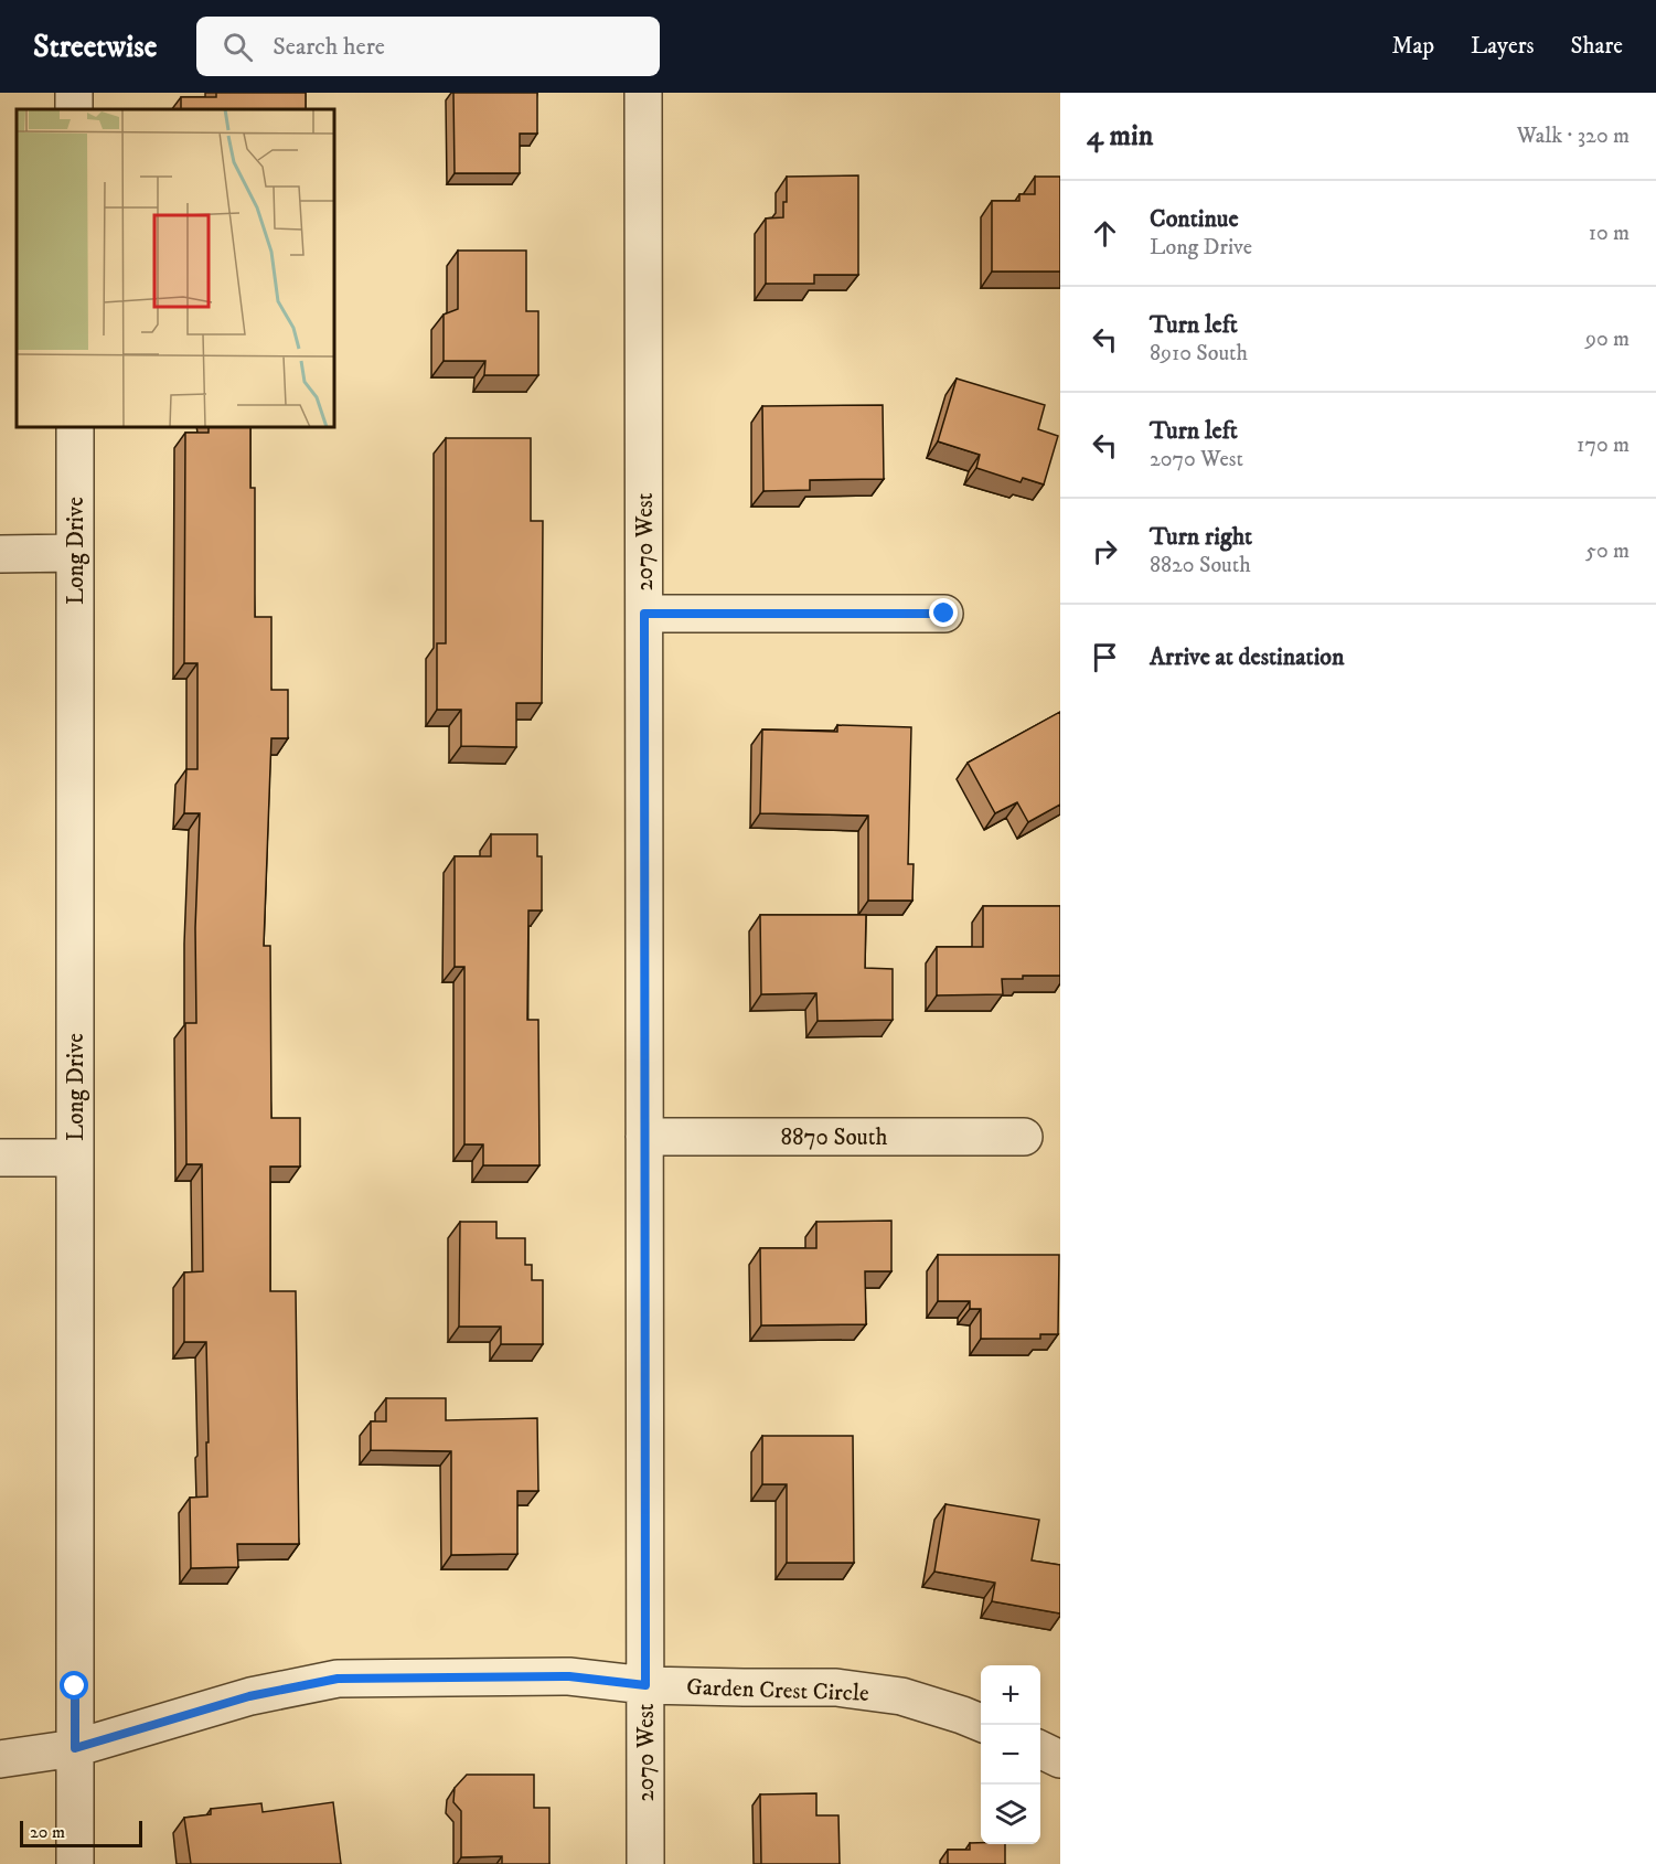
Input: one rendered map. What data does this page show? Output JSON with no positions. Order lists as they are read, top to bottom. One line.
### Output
{"streets":{"street":["2070 West","Long Drive","8870 South","Garden Crest Circle"]},"crossings":[["2070 West","8870 South"],["2070 West","Garden Crest Circle"],["Long Drive","Garden Crest Circle"]],"scale_bar":"20 m","page":{"header":"Streetwise","search":"Search here","nav":["Map","Layers","Share"],"heading":["4 min","Walk · 320 m"],"list":[["Continue","Long Drive","10 m"],["Turn left","8910 South","90 m"],["Turn left","2070 West","170 m"],["Turn right","8820 South","50 m"],"Arrive at destination"],"map_buttons":["+","−"],"scale":"20 m"}}
